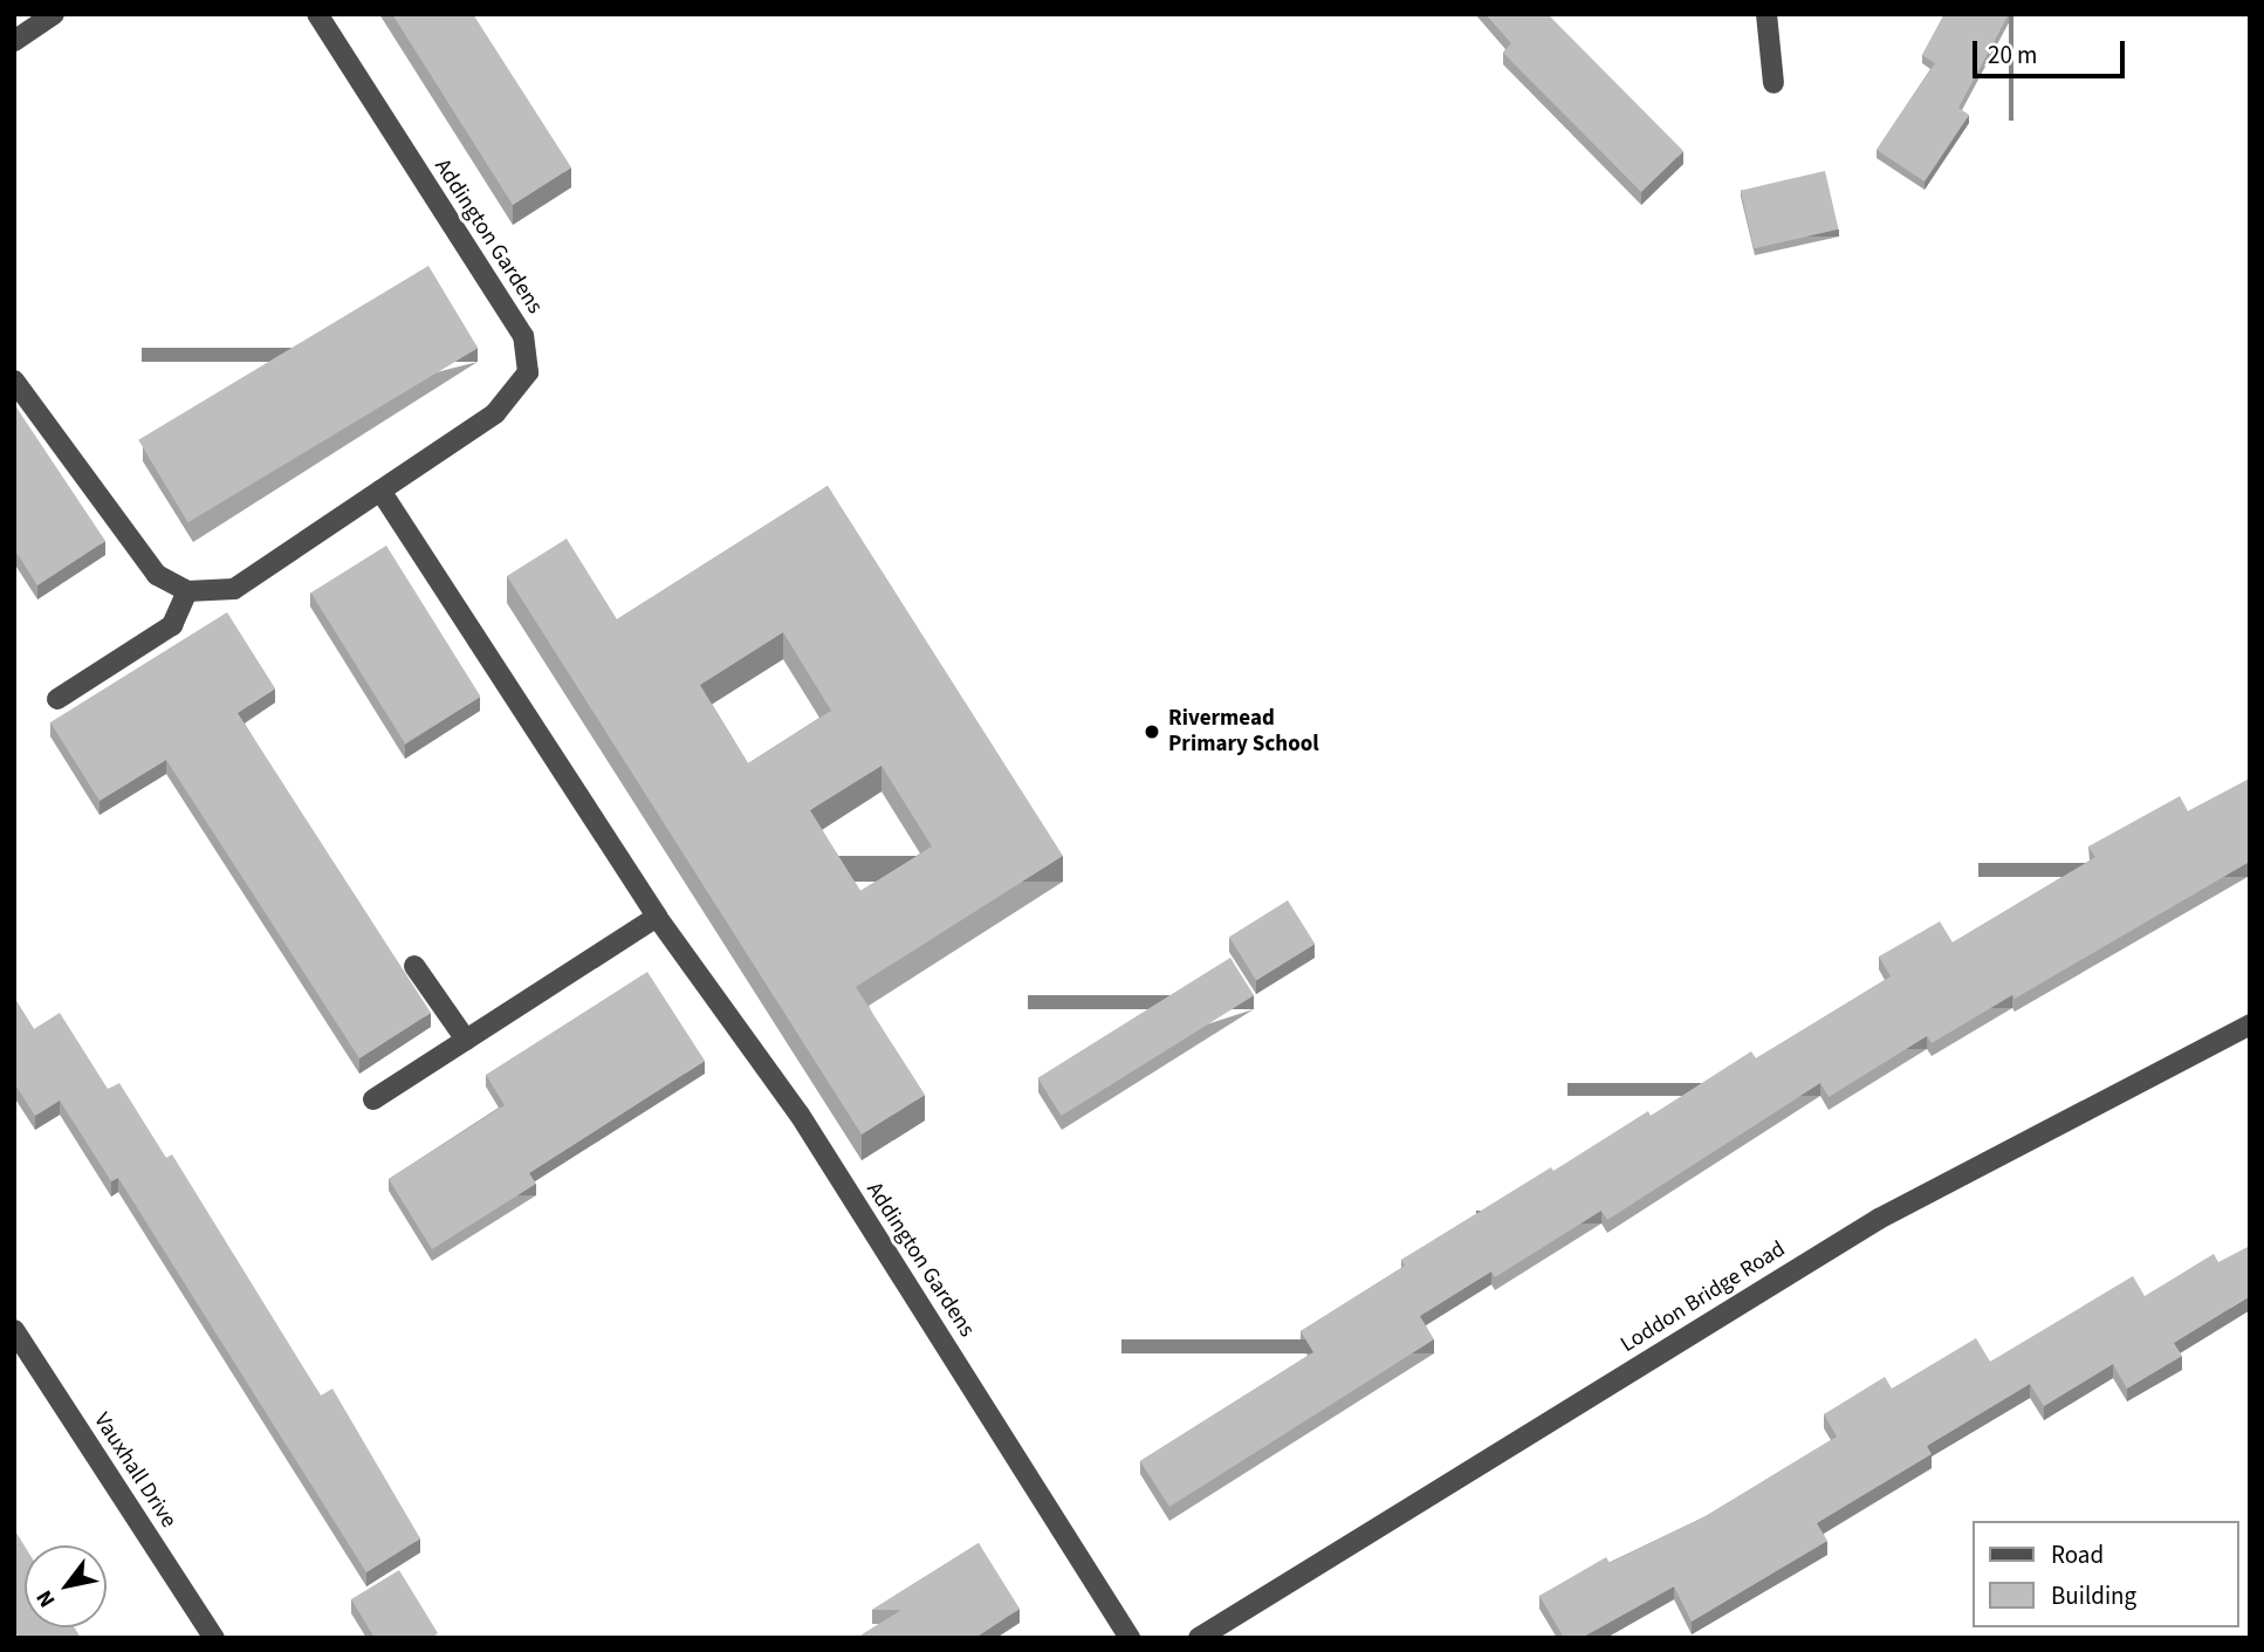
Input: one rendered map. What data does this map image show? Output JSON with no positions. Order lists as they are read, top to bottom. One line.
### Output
{"streets":{"street":["Addington Gardens","Loddon Bridge Road","Vauxhall Drive"]},"places":["Rivermead Primary School"],"legend":["Road","Building"],"scale_bar":"20 m","north":"bottom left"}
